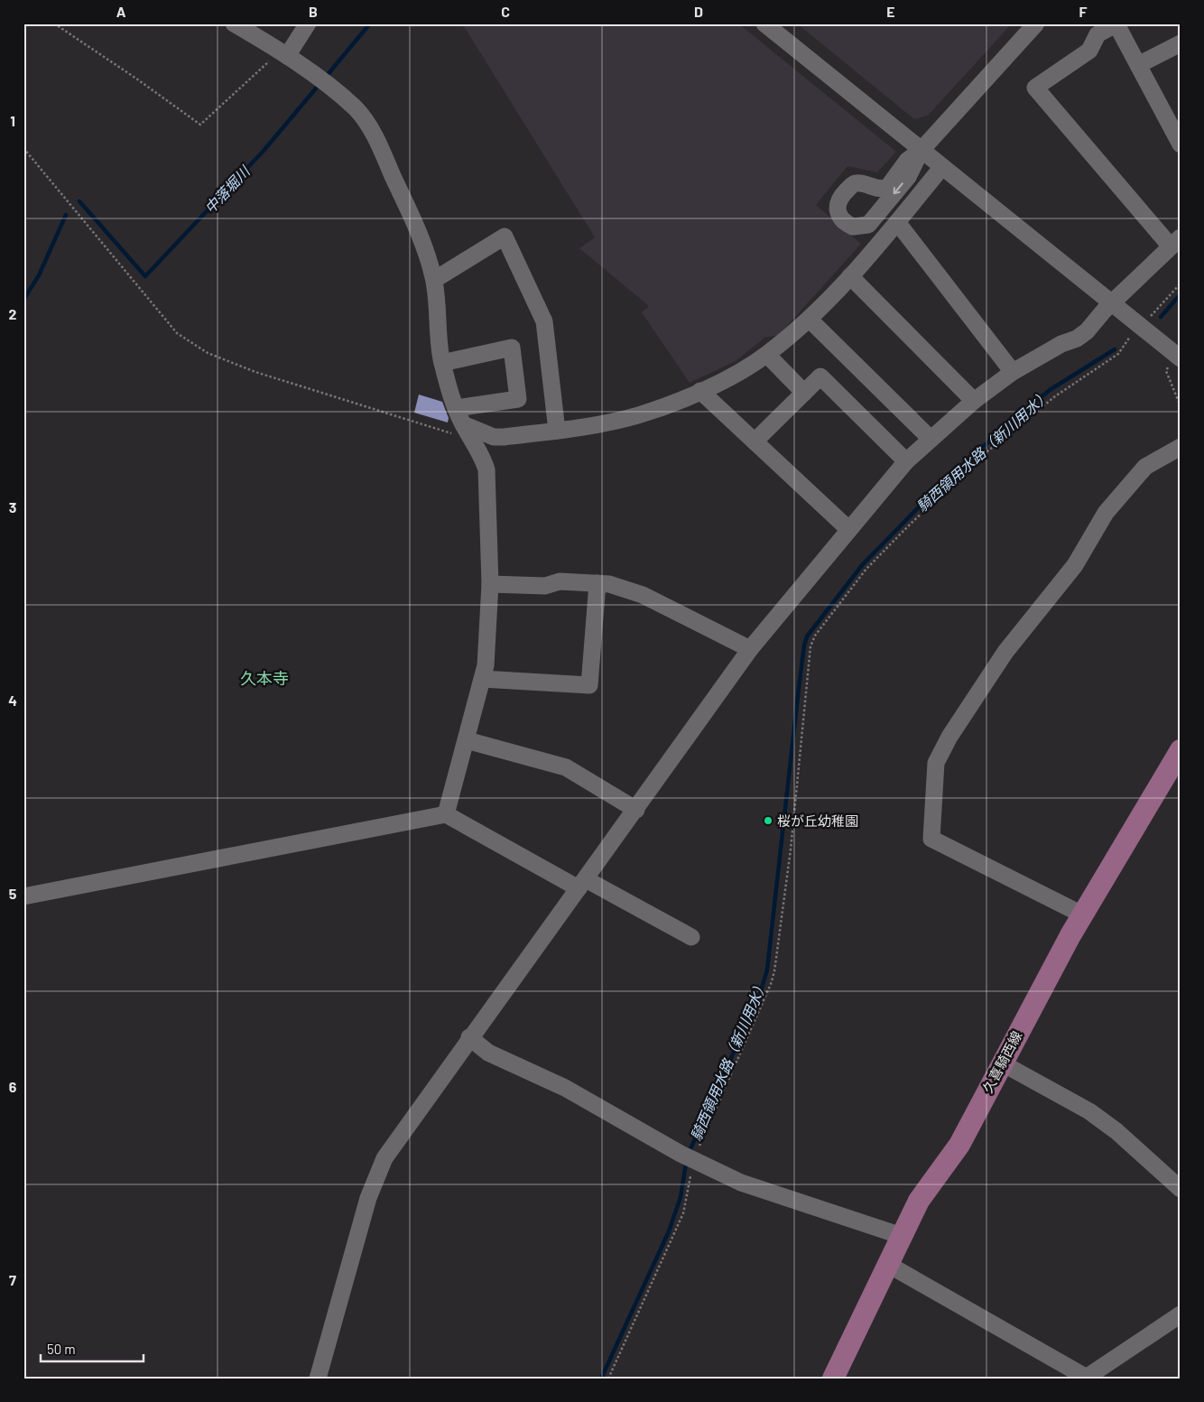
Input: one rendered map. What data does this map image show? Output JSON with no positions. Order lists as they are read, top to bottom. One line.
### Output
{"streets":{"main road":["久喜騎西線"]},"districts":["久本寺"],"water":["中落堀川","騎西領用水路（新川用水）"],"places":["桜が丘幼稚園"],"scale_bar":"50 m","grid":{"columns":["A","B","C","D","E","F"],"rows":["1","2","3","4","5","6","7"]}}
